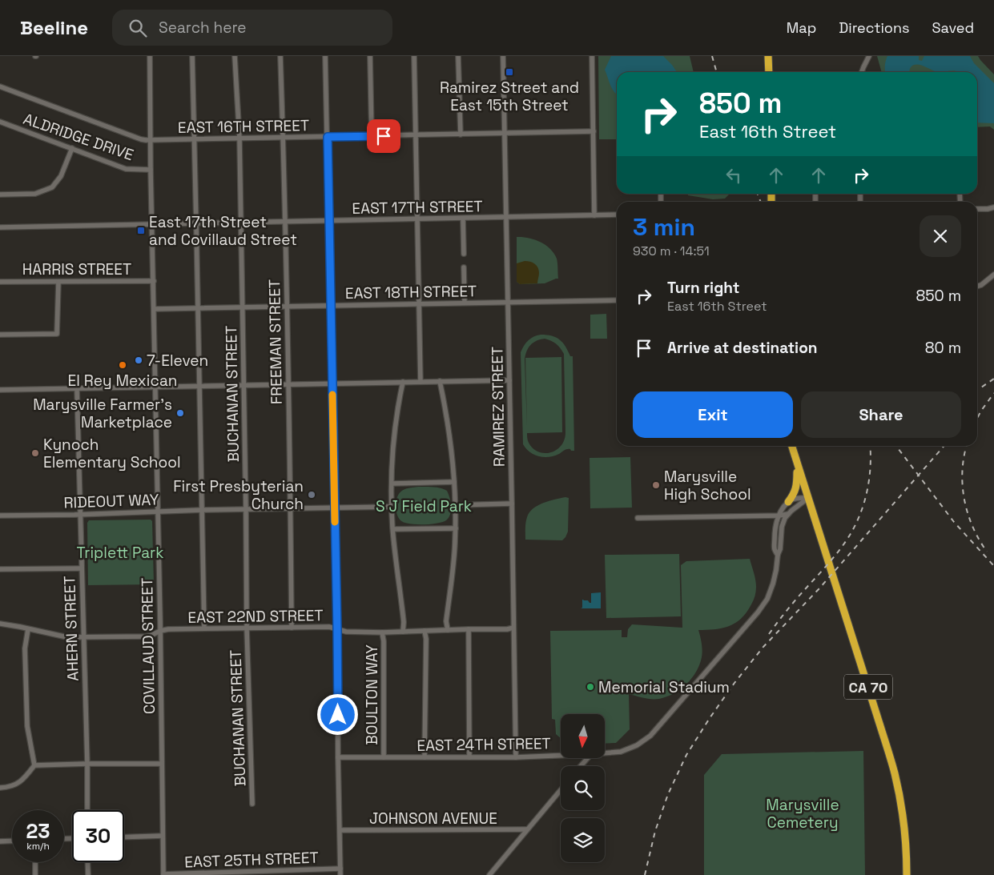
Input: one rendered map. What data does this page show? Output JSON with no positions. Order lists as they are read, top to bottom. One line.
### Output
{"streets":{"highway":["CA 70"],"street":["EAST 16TH STREET","ALDRIDGE DRIVE","EAST 17TH STREET","HARRIS STREET","EAST 18TH STREET","FREEMAN STREET","BUCHANAN STREET","RAMIREZ STREET","RIDEOUT WAY","EAST 22ND STREET","AHERN STREET","COVILLAUD STREET","BOULTON WAY","EAST 24TH STREET","JOHNSON AVENUE","EAST 25TH STREET"]},"crossings":[["EAST 16TH STREET","FREEMAN STREET"],["EAST 16TH STREET","BUCHANAN STREET"],["EAST 16TH STREET","RAMIREZ STREET"],["EAST 16TH STREET","COVILLAUD STREET"],["ALDRIDGE DRIVE","COVILLAUD STREET"],["EAST 17TH STREET","FREEMAN STREET"],["EAST 17TH STREET","BUCHANAN STREET"],["EAST 17TH STREET","RAMIREZ STREET"],["EAST 17TH STREET","COVILLAUD STREET"],["HARRIS STREET","COVILLAUD STREET"],["EAST 18TH STREET","FREEMAN STREET"],["EAST 18TH STREET","BUCHANAN STREET"],["EAST 18TH STREET","RAMIREZ STREET"],["EAST 18TH STREET","COVILLAUD STREET"],["FREEMAN STREET","RIDEOUT WAY"],["FREEMAN STREET","EAST 22ND STREET"],["BUCHANAN STREET","RIDEOUT WAY"],["BUCHANAN STREET","EAST 22ND STREET"],["RAMIREZ STREET","EAST 22ND STREET"],["RAMIREZ STREET","EAST 24TH STREET"],["RIDEOUT WAY","AHERN STREET"],["RIDEOUT WAY","COVILLAUD STREET"],["EAST 22ND STREET","AHERN STREET"],["EAST 22ND STREET","COVILLAUD STREET"],["EAST 22ND STREET","BOULTON WAY"],["COVILLAUD STREET","EAST 25TH STREET"],["BOULTON WAY","EAST 24TH STREET"]],"parks":["S J Field Park","Triplett Park","Marysville Cemetery"],"places":{"transit":["Ramirez Street and East 15th Street","East 17th Street and Covillaud Street"],"other":["7-Eleven","El Rey Mexican","Marysville Farmer's Marketplace","Kynoch Elementary School","Marysville High School","First Presbyterian Church","Memorial Stadium"]},"north":"bottom","page":{"header":"Beeline","search":"Search here","nav":["Map","Directions","Saved"],"turn":["850 m","East 16th Street"],"heading":["3 min","930 m · 14:51"],"list":[{"name":"Turn right","note":"East 16th Street","value":"850 m"},{"name":"Arrive at destination","value":"80 m"}],"buttons":["Exit","Share"],"speed":"23 km/h","limit":"30"}}
